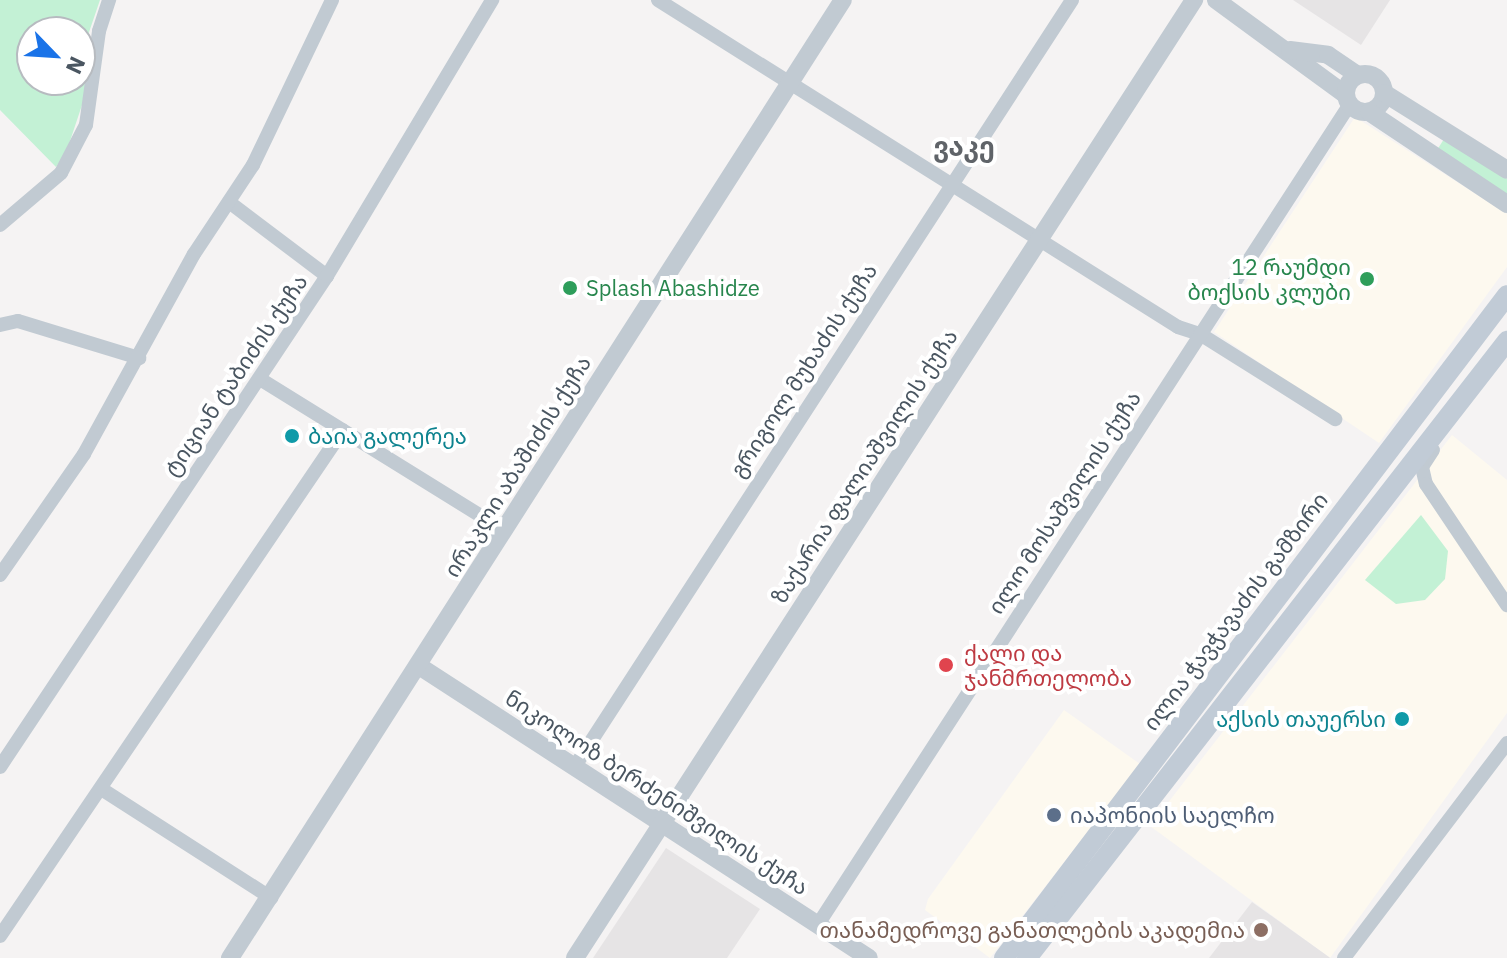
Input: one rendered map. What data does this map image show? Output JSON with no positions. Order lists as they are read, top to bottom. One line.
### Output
{"streets":{"main road":["ილია ჭავჭავაძის გამზირი"],"street":["გრიგოლ მუხაძის ქუჩა","ტიციან ტაბიძის ქუჩა","ირაკლი აბაშიძის ქუჩა","ზაქარია ფალიაშვილის ქუჩა","ილო მოსაშვილის ქუჩა","ნიკოლოზ ბერძენიშვილის ქუჩა"]},"crossings":[["გრიგოლ მუხაძის ქუჩა","ნიკოლოზ ბერძენიშვილის ქუჩა"],["ირაკლი აბაშიძის ქუჩა","ნიკოლოზ ბერძენიშვილის ქუჩა"],["ზაქარია ფალიაშვილის ქუჩა","ნიკოლოზ ბერძენიშვილის ქუჩა"],["ილო მოსაშვილის ქუჩა","ნიკოლოზ ბერძენიშვილის ქუჩა"]],"districts":["ვაკე"],"places":["12 რაუმდი ბოქსის კლუბი","Splash Abashidze","ბაია გალერეა","ქალი და ჯანმრთელობა","აქსის თაუერსი","იაპონიის საელჩო","თანამედროვე განათლების აკადემია"],"north":"bottom right"}
